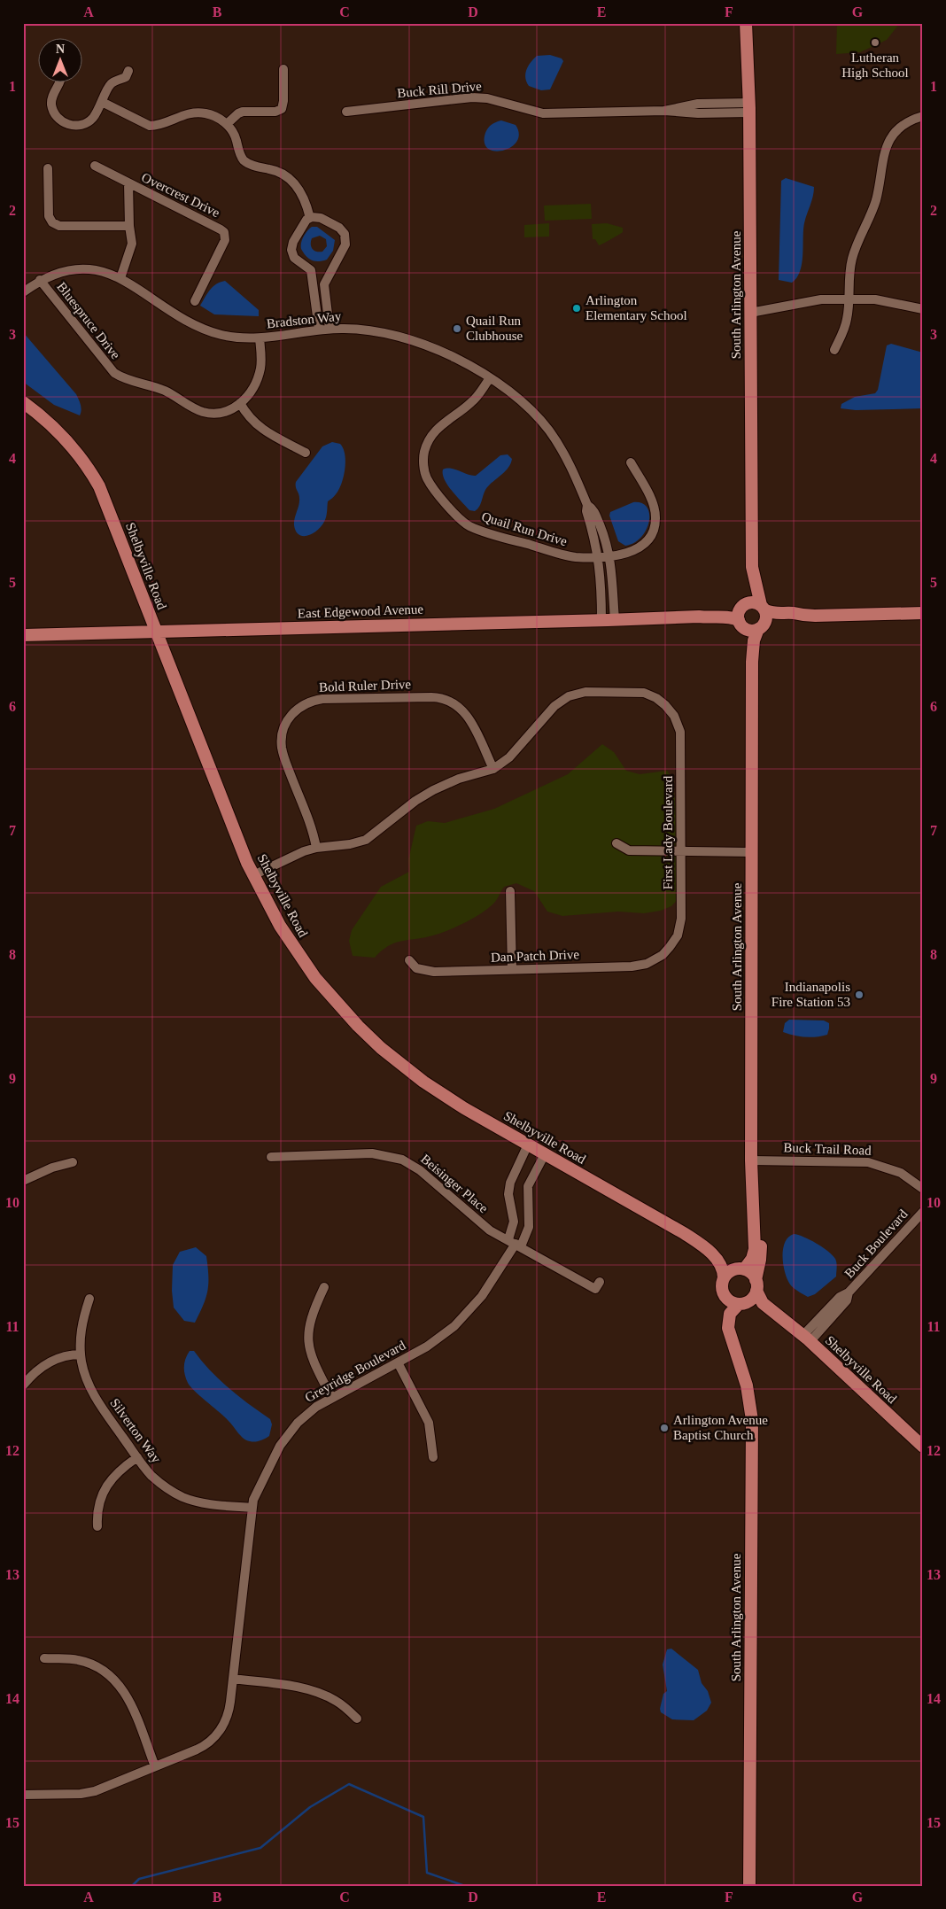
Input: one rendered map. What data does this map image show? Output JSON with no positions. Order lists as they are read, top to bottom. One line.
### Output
{"streets":{"main road":["South Arlington Avenue","Shelbyville Road","East Edgewood Avenue"],"street":["Buck Rill Drive","Overcrest Drive","Bradston Way","Bluespruce Drive","Quail Run Drive","Bold Ruler Drive","First Lady Boulevard","Dan Patch Drive","Buck Trail Road","Beisinger Place","Buck Boulevard","Greyridge Boulevard","Silverton Way"]},"crossings":[["Buck Rill Drive","South Arlington Avenue"],["Overcrest Drive","Bradston Way"],["South Arlington Avenue","Buck Trail Road"],["Bradston Way","Bluespruce Drive"],["Bradston Way","Quail Run Drive"],["Bradston Way","East Edgewood Avenue"],["Shelbyville Road","East Edgewood Avenue"],["Shelbyville Road","Buck Boulevard"],["Shelbyville Road","Greyridge Boulevard"],["Bold Ruler Drive","First Lady Boulevard"],["First Lady Boulevard","Dan Patch Drive"],["Beisinger Place","Greyridge Boulevard"],["Greyridge Boulevard","Silverton Way"]],"places":["Lutheran High School","Arlington Elementary School","Quail Run Clubhouse","Indianapolis Fire Station 53","Arlington Avenue Baptist Church"],"north":"top","grid":{"columns":["A","B","C","D","E","F","G"],"rows":["1","2","3","4","5","6","7","8","9","10","11","12","13","14","15"]}}
